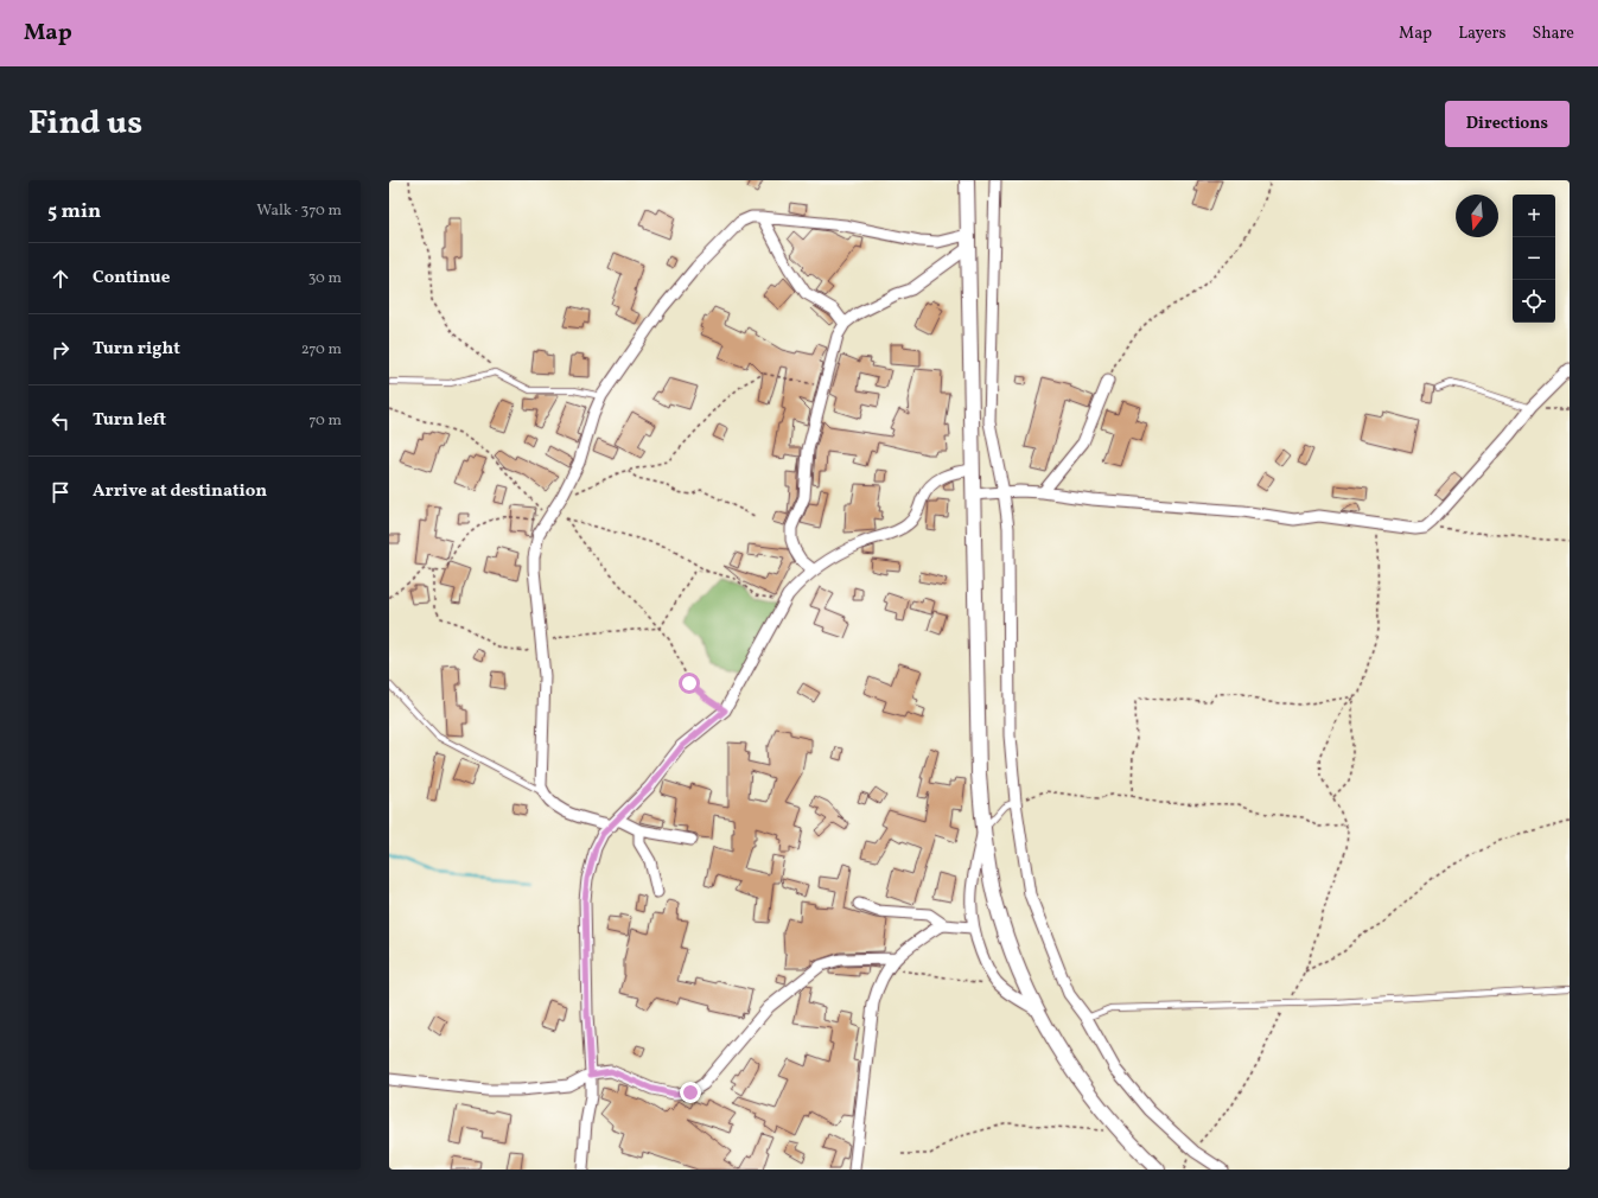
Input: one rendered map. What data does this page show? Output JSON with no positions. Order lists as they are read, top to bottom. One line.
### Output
{"north":"bottom","page":{"header":"Map","nav":["Map","Layers","Share"],"title":"Find us","buttons":"Directions","heading":["5 min","Walk · 370 m"],"map_buttons":["+","−"],"list":[["Continue","30 m"],["Turn right","270 m"],["Turn left","70 m"],"Arrive at destination"]}}
